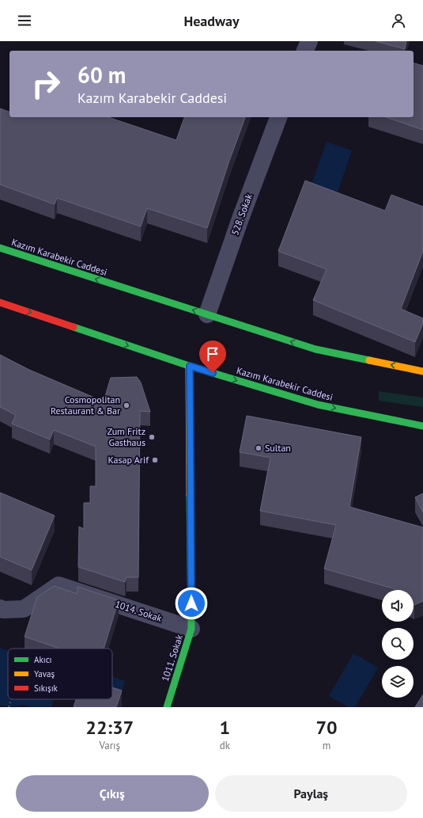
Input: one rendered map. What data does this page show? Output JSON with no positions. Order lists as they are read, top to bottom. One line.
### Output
{"streets":{"main road":["Kazım Karabekir Caddesi","1011. Sokak"],"street":["528. Sokak","1014. Sokak"]},"crossings":[["528. Sokak","Kazım Karabekir Caddesi"],["Kazım Karabekir Caddesi","1011. Sokak"],["1014. Sokak","1011. Sokak"]],"places":["Cosmopolitan Restaurant & Bar","Zum Fritz Gasthaus","Sultan","Kasap Arif"],"legend":["Akıcı","Yavaş","Sıkışık"],"page":{"header":"Headway","turn":["60 m","Kazım Karabekir Caddesi"],"eta":["22:37","Varış","1","dk","70","m"],"buttons":["Çıkış","Paylaş"]}}
